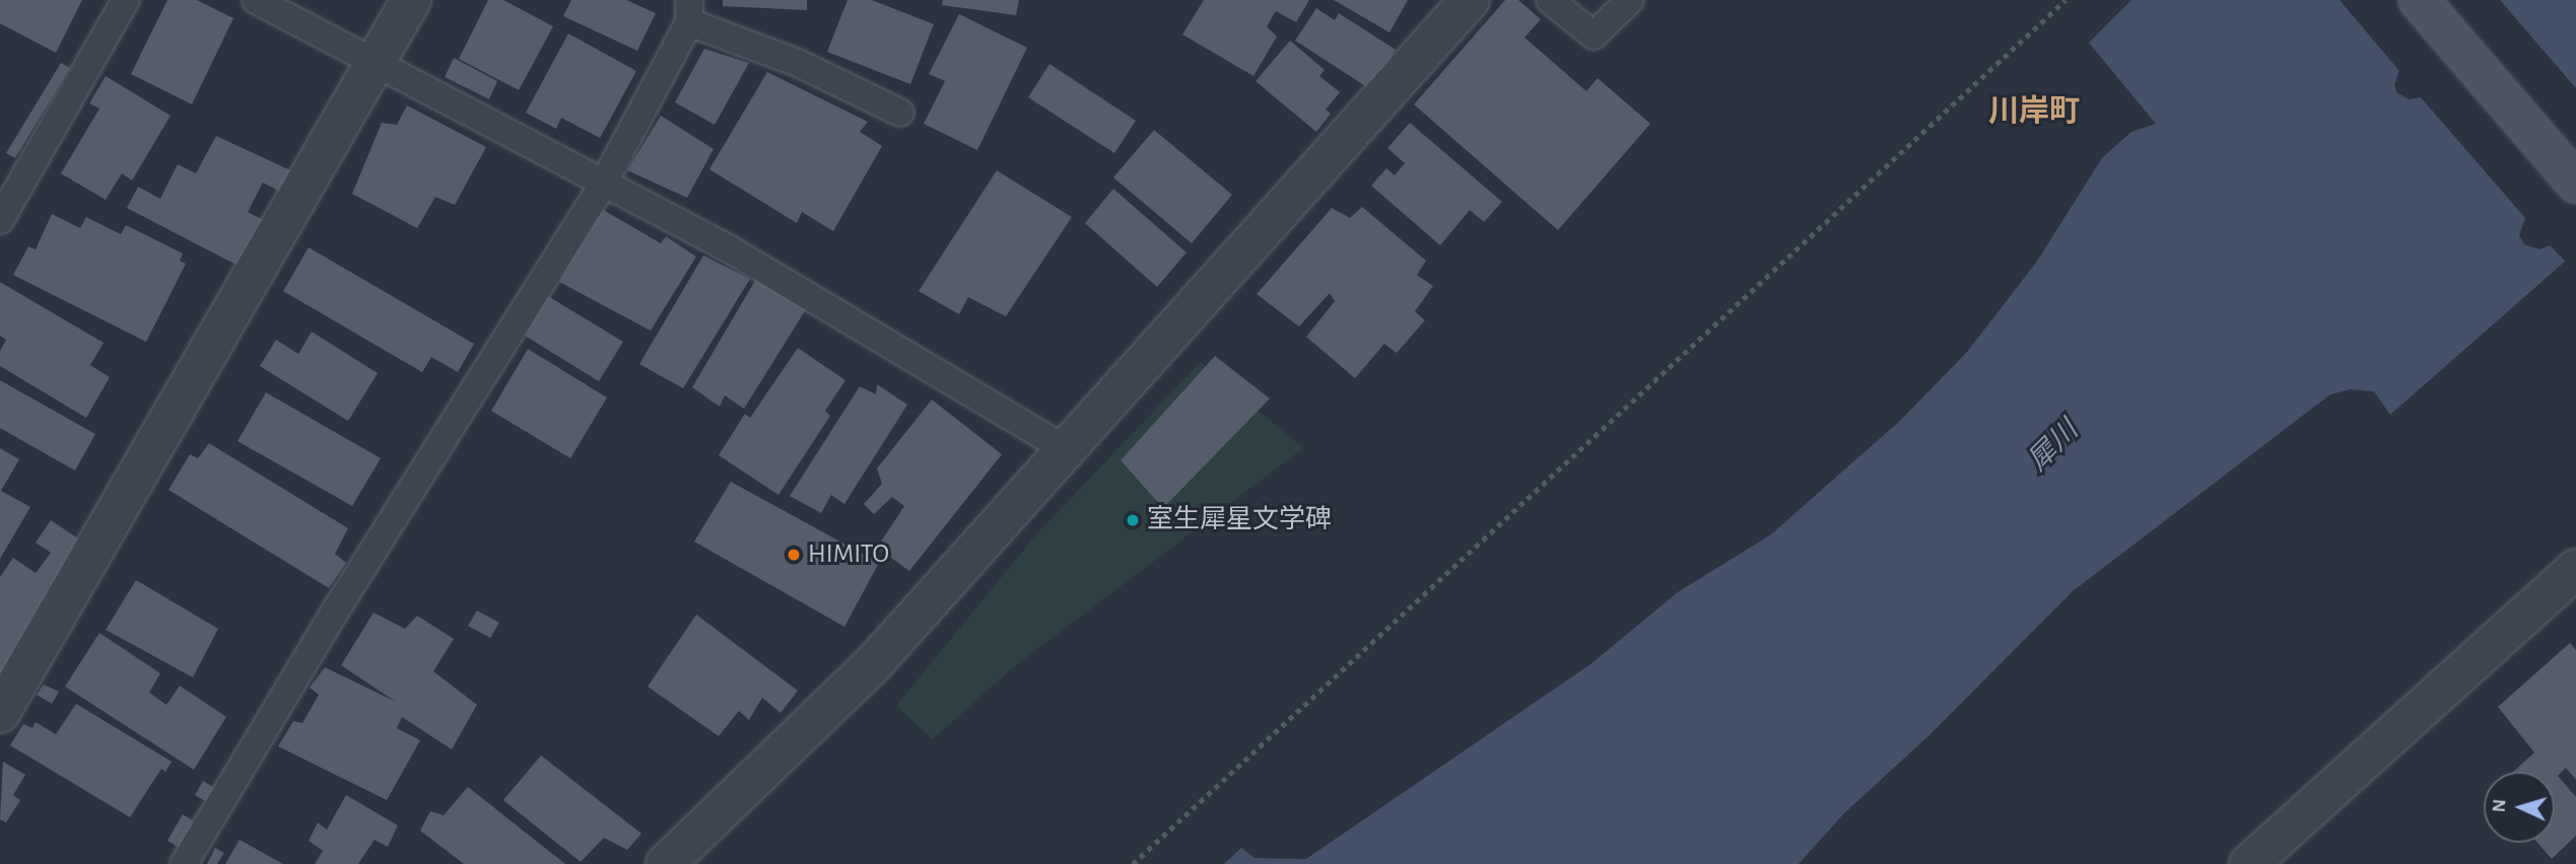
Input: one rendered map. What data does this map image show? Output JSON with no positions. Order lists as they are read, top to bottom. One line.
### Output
{"districts":["川岸町"],"water":["犀川"],"places":["室生犀星文学碑","HIMITO"],"north":"left"}
